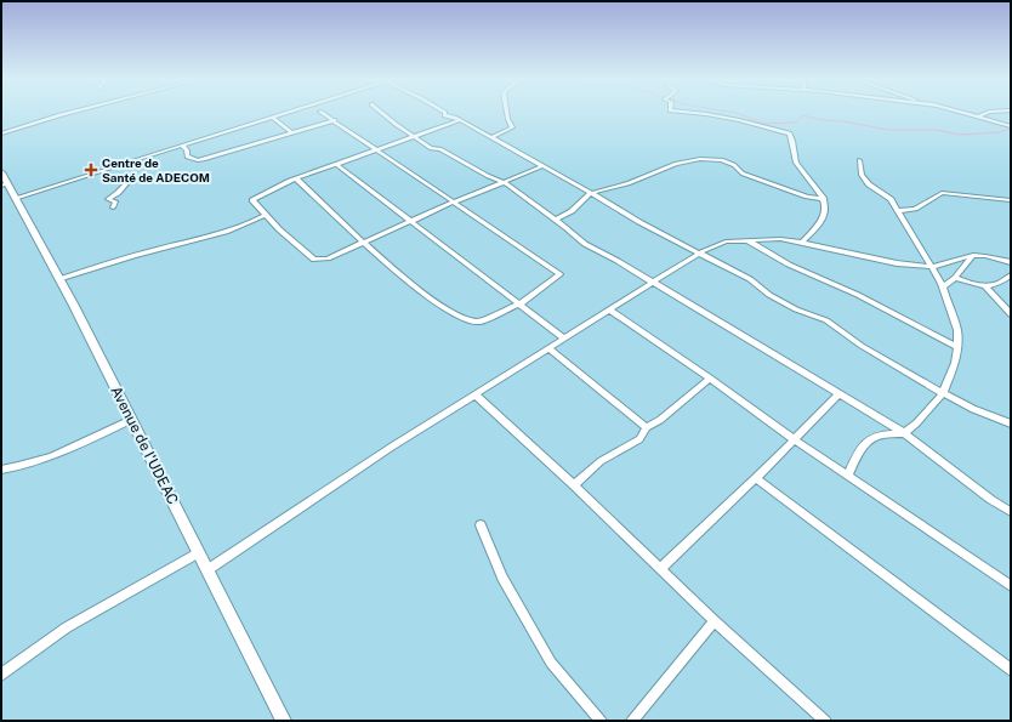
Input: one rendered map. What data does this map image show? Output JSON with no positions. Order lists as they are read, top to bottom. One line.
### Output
{"streets":{"main road":["Avenue de I'UDEAC"]},"places":{"health":["Centre de Santé de ADECOM"]}}
